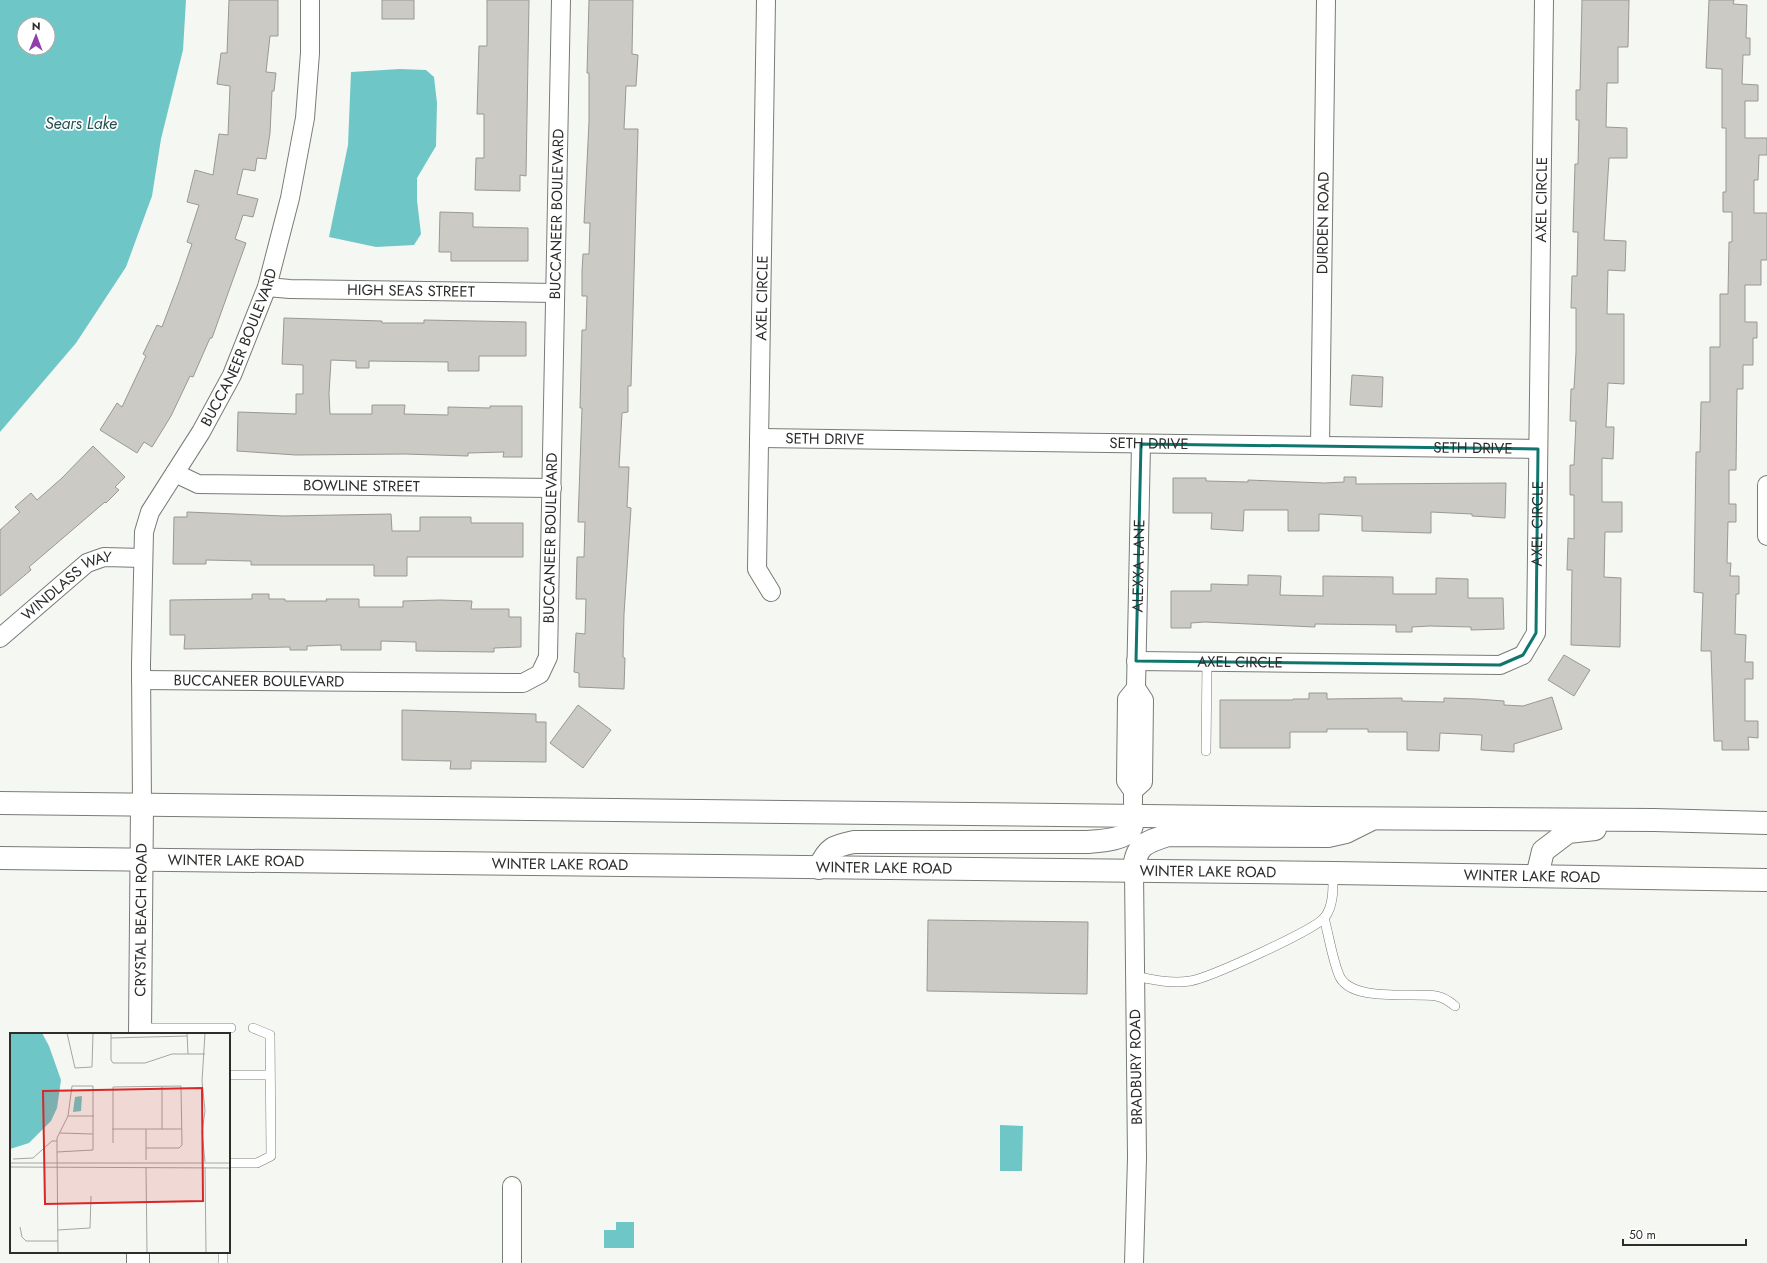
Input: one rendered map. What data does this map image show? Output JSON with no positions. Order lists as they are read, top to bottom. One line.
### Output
{"streets":{"main road":["WINTER LAKE ROAD","CRYSTAL BEACH ROAD"],"street":["AXEL CIRCLE","BUCCANEER BOULEVARD","DURDEN ROAD","HIGH SEAS STREET","SETH DRIVE","BOWLINE STREET","ALEXXA LANE","WINDLASS WAY","BRADBURY ROAD"]},"crossings":[["AXEL CIRCLE","SETH DRIVE"],["AXEL CIRCLE","ALEXXA LANE"],["BUCCANEER BOULEVARD","HIGH SEAS STREET"],["BUCCANEER BOULEVARD","BOWLINE STREET"],["BUCCANEER BOULEVARD","WINDLASS WAY"],["BUCCANEER BOULEVARD","CRYSTAL BEACH ROAD"],["DURDEN ROAD","SETH DRIVE"],["SETH DRIVE","ALEXXA LANE"],["WINTER LAKE ROAD","CRYSTAL BEACH ROAD"],["WINTER LAKE ROAD","BRADBURY ROAD"]],"water":["Sears Lake"],"scale_bar":"50 m","north":"top"}
